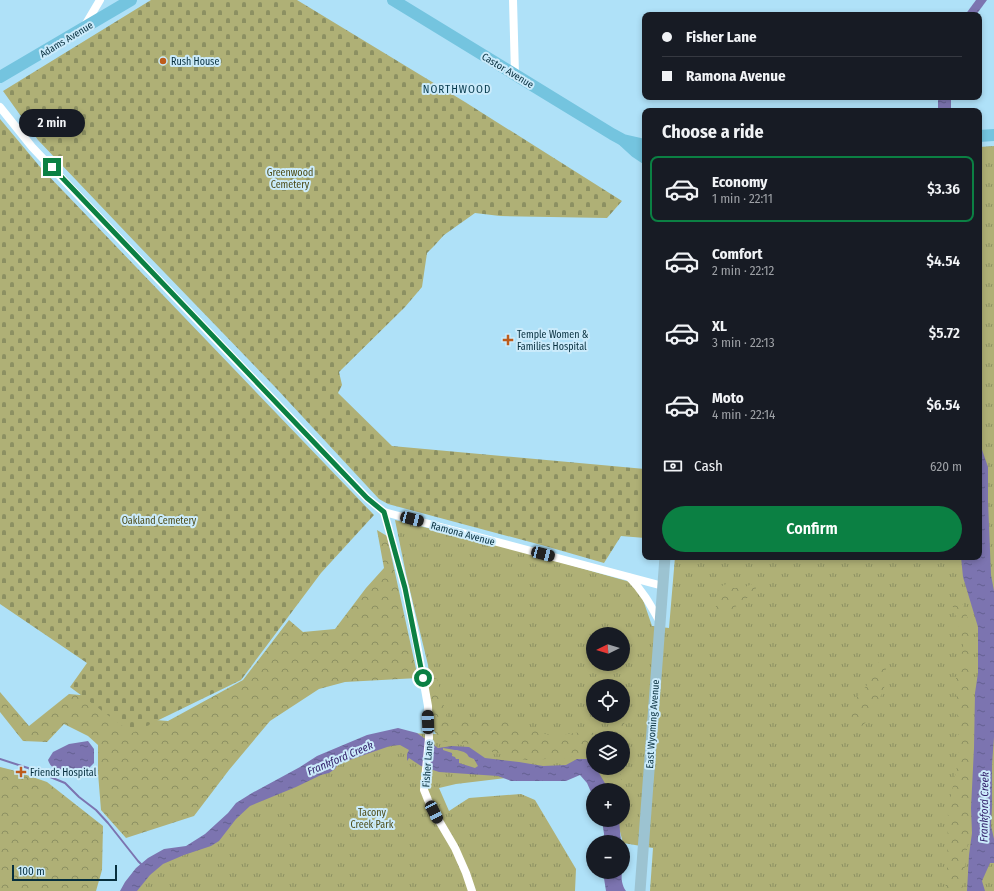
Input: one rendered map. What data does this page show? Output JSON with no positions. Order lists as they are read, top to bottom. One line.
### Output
{"streets":{"main road":["Adams Avenue","Castor Avenue"],"street":["Ramona Avenue","East Wyoming Avenue","Fisher Lane"]},"crossings":[["Ramona Avenue","East Wyoming Avenue"],["Ramona Avenue","Fisher Lane"]],"districts":["NORTHWOOD"],"water":["Frankford Creek"],"parks":["Greenwood Cemetery","Oakland Cemetery","Tacony Creek Park"],"places":{"other":["Rush House"],"health":["Temple Women & Families Hospital","Friends Hospital"]},"scale_bar":"100 m","north":"left","page":{"banner":["Fisher Lane","Ramona Avenue"],"heading":"Choose a ride","bubble":"2 min","list":[{"name":"Economy","note":"1 min · 22:11","value":"$3.36"},{"name":"Comfort","note":"2 min · 22:12","value":"$4.54"},{"name":"XL","note":"3 min · 22:13","value":"$5.72"},{"name":"Moto","note":"4 min · 22:14","value":"$6.54"}],"pay":["Cash","620 m"],"buttons":"Confirm","map_buttons":["+","−"],"scale":"100 m"}}
